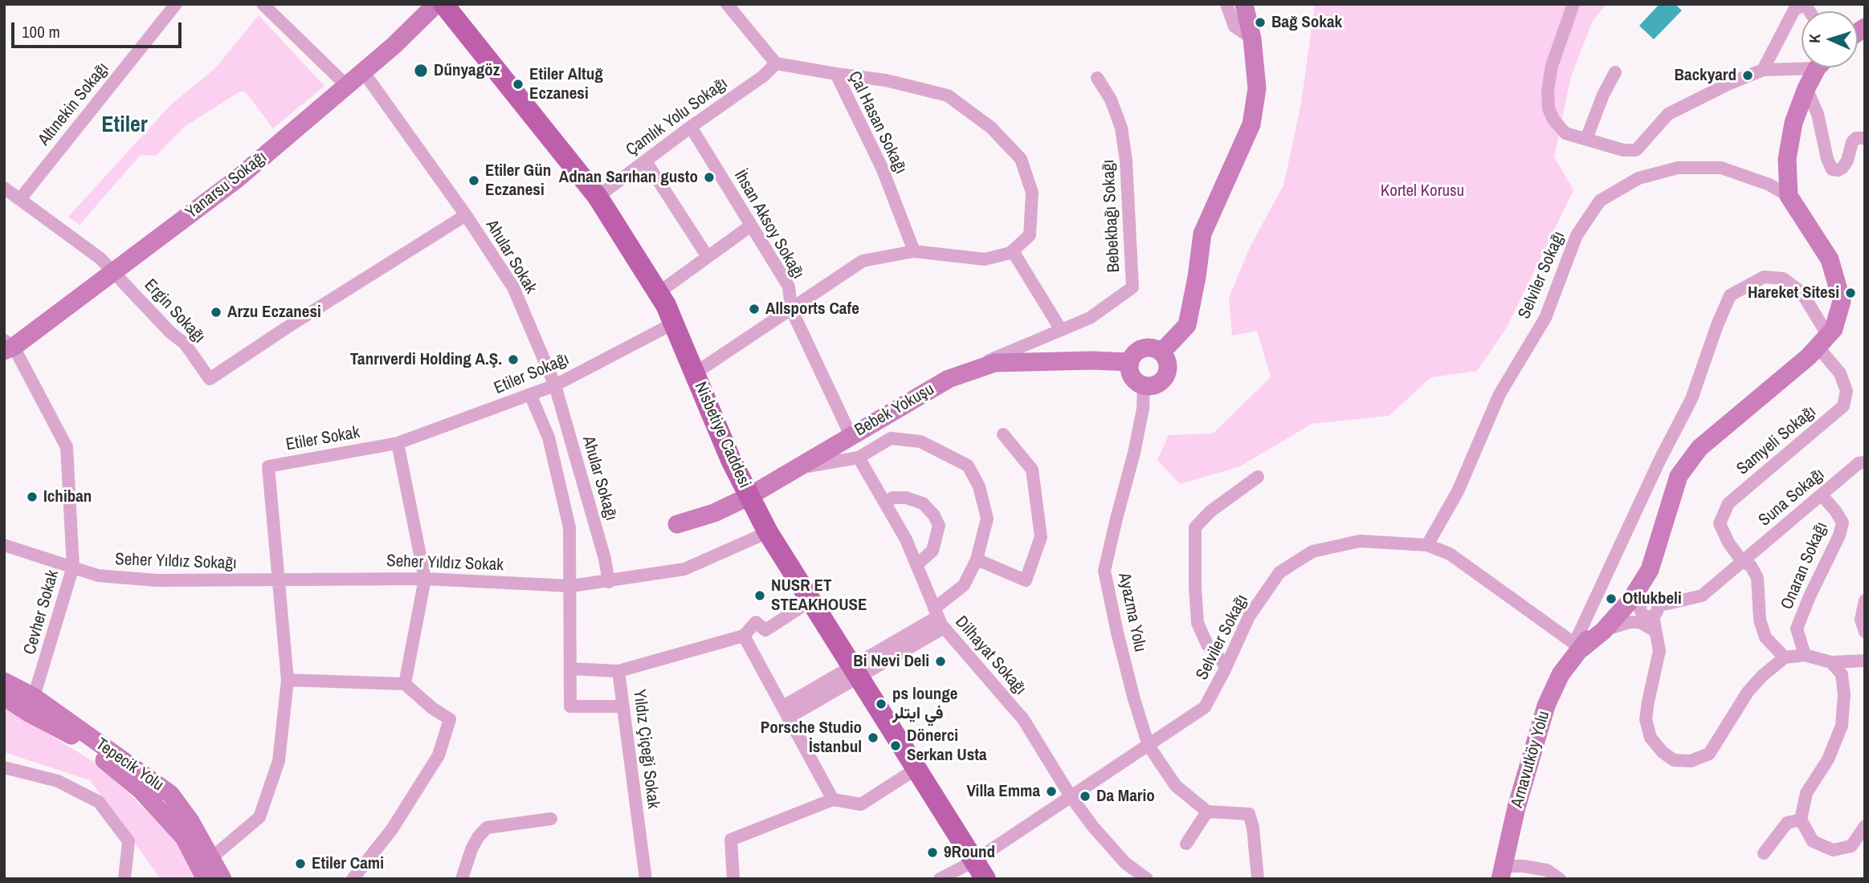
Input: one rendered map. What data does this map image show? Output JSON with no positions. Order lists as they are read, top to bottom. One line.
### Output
{"streets":{"main road":["Nisbetiye Caddesi"],"street":["Altınekin Sokağı","Çamlık Yolu Sokağı","Çal Hasan Sokağı","Yanarsu Sokağı","Bebekbağı Sokağı","İhsan Aksoy Sokağı","Ahular Sokak","Selviler Sokağı","Ergin Sokağı","Etiler Sokağı","Bebek Yokuşu","Etiler Sokak","Samyeli Sokağı","Ahular Sokağı","Suna Sokağı","Seher Yıldız Sokağı","Seher Yıldız Sokak","Onaran Sokağı","Cevher Sokak","Ayazma Yolu","Dilhayat Sokağı","Yıldız Çiçeği Sokak","Arnavutköy Yolu","Tepecik Yolu"]},"crossings":[["Altınekin Sokağı","Ergin Sokağı"],["Çamlık Yolu Sokağı","Çal Hasan Sokağı"],["Çamlık Yolu Sokağı","İhsan Aksoy Sokağı"],["Çamlık Yolu Sokağı","Nisbetiye Caddesi"],["Yanarsu Sokağı","Ahular Sokak"],["Yanarsu Sokağı","Ergin Sokağı"],["Yanarsu Sokağı","Cevher Sokak"],["Bebekbağı Sokağı","Bebek Yokuşu"],["İhsan Aksoy Sokağı","Bebek Yokuşu"],["Ahular Sokak","Ergin Sokağı"],["Ahular Sokak","Etiler Sokağı"],["Ahular Sokak","Ahular Sokağı"],["Selviler Sokağı","Nisbetiye Caddesi"],["Selviler Sokağı","Ayazma Yolu"],["Selviler Sokağı","Dilhayat Sokağı"],["Selviler Sokağı","Arnavutköy Yolu"],["Etiler Sokağı","Nisbetiye Caddesi"],["Etiler Sokağı","Etiler Sokak"],["Etiler Sokağı","Ahular Sokağı"],["Bebek Yokuşu","Nisbetiye Caddesi"],["Bebek Yokuşu","Ayazma Yolu"],["Etiler Sokak","Seher Yıldız Sokağı"],["Etiler Sokak","Seher Yıldız Sokak"],["Samyeli Sokağı","Suna Sokağı"],["Ahular Sokağı","Seher Yıldız Sokak"],["Suna Sokağı","Onaran Sokağı"],["Seher Yıldız Sokağı","Seher Yıldız Sokak"],["Seher Yıldız Sokağı","Cevher Sokak"],["Cevher Sokak","Tepecik Yolu"]],"districts":["Etiler"],"parks":["Kortel Korusu"],"places":["Bağ Sokak","Dűnyagöz","Backyard","Etiler Altuğ Eczanesi","Adnan Sarıhan gusto","Etiler Gün Eczanesi","Hareket Sitesi","Allsports Cafe","Arzu Eczanesi","Tanrıverdi Holding A.Ş.","Ichiban","NUSR ET STEAKHOUSE","Otlukbeli","Bi Nevi Deli","ps lounge في ايتلر","Porsche Studio İstanbul","Dönerci Serkan Usta","Villa Emma","Da Mario","9Round","Etiler Cami"],"scale_bar":"100 m","north":"left"}
